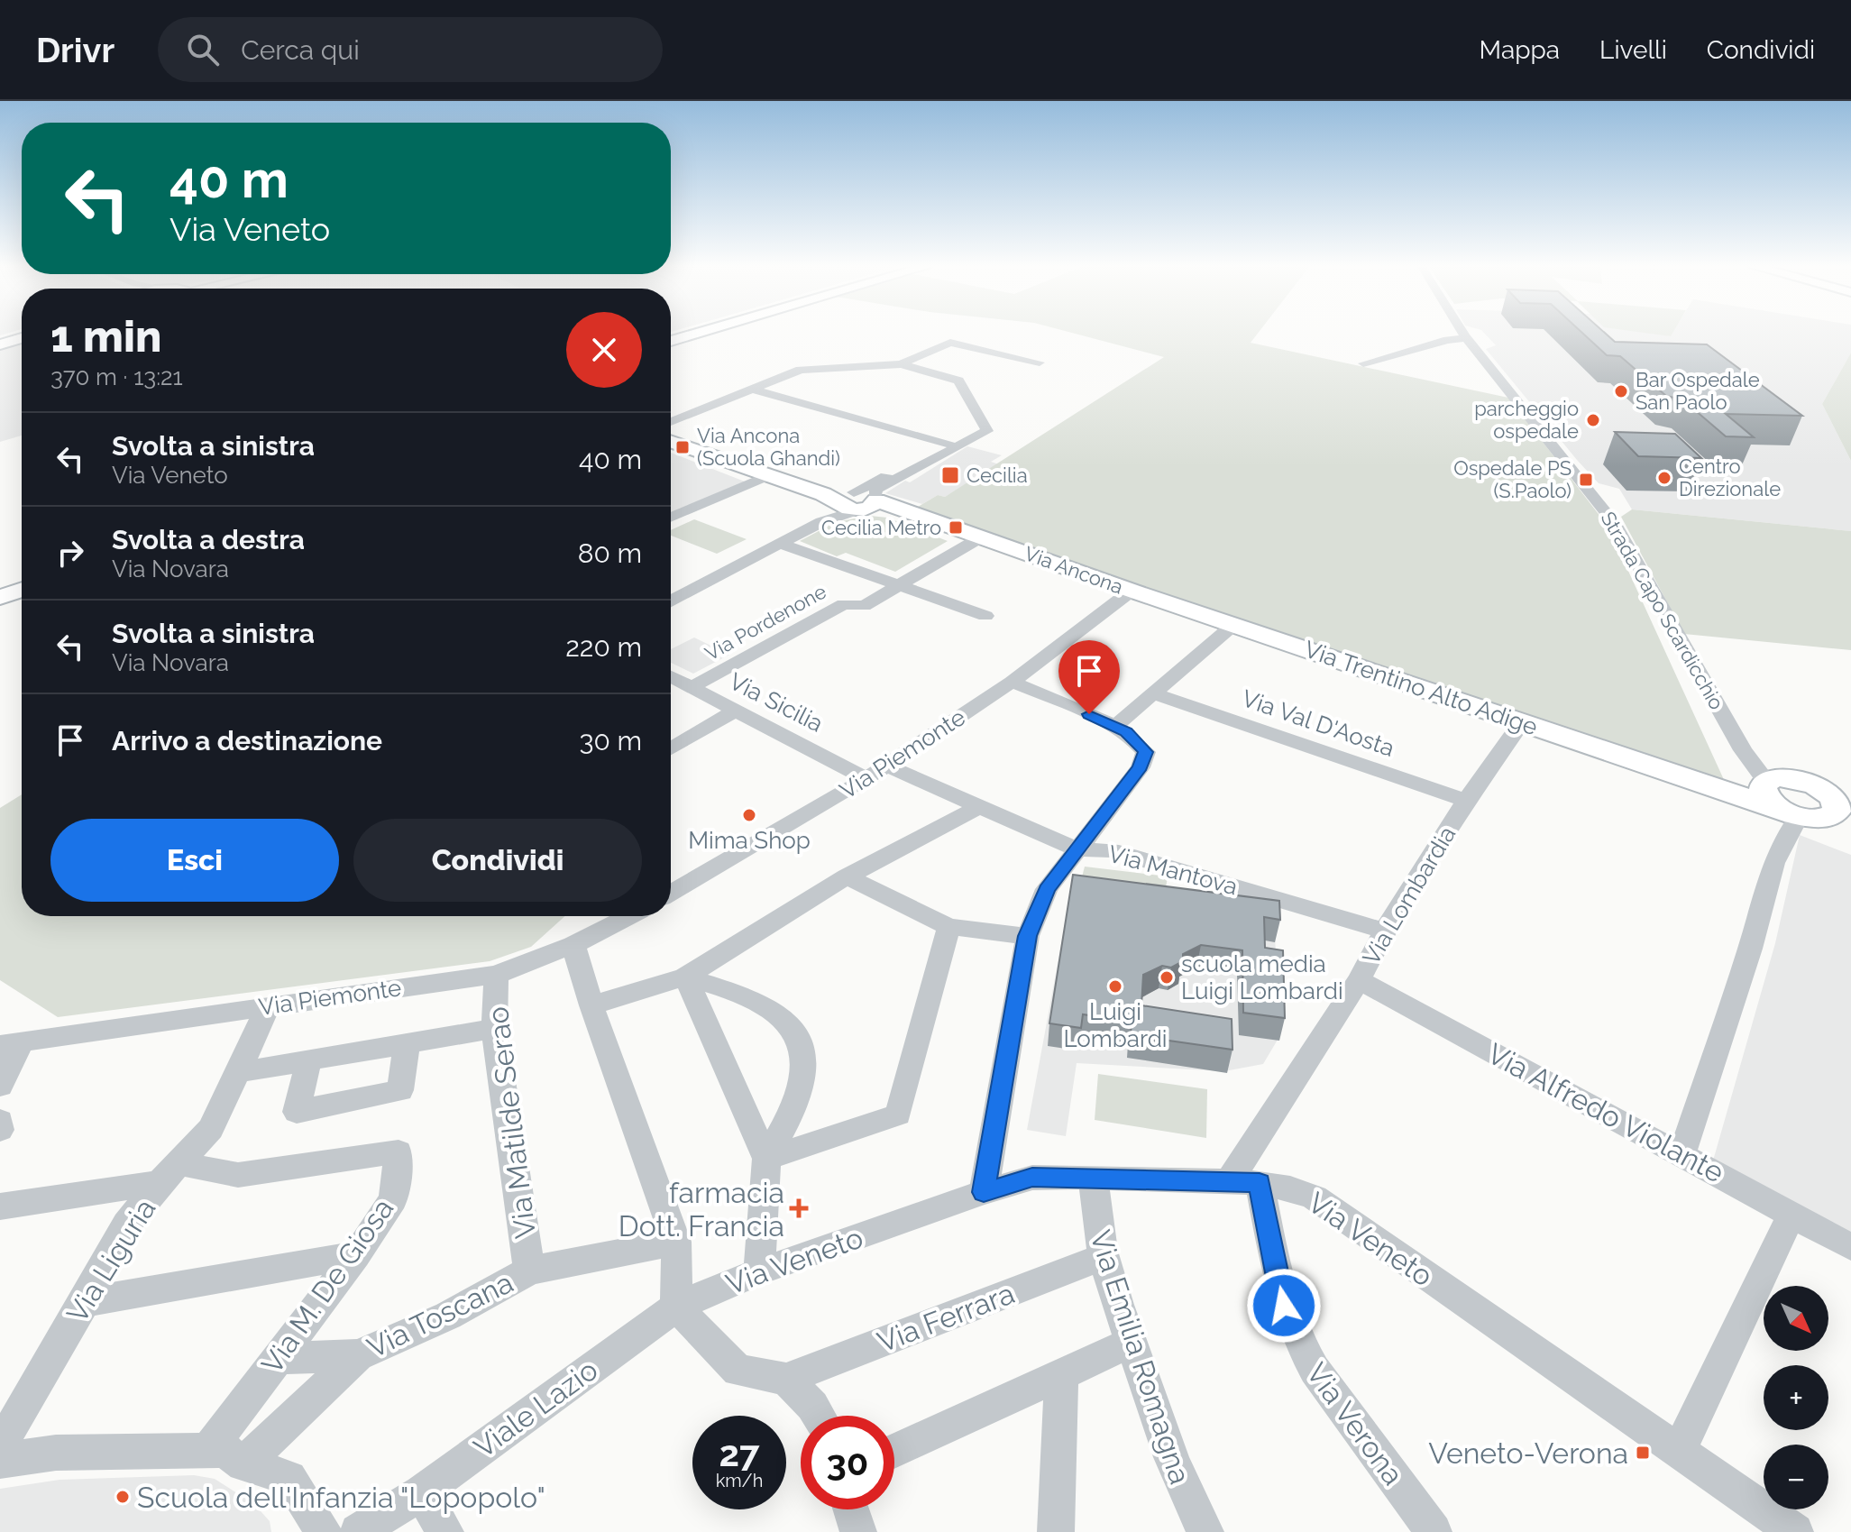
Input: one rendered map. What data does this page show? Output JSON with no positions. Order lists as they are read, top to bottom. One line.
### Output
{"streets":{"street":["Via Ancona","Strada Capo Scardicchio","Via Pordenone","Via Trentino Alto Adige","Via Sicilia","Via Val D'Aosta","Via Piemonte","Via Mantova","Via Lombardia","Via Alfredo Violante","Via Matilde Serao","Via Veneto","Via Liguria","Via M. De Giosa","Via Toscana","Via Ferrara","Via Emilia Romagna","Viale Lazio","Via Verona"]},"crossings":[["Via Ancona","Via Pordenone"],["Via Ancona","Via Trentino Alto Adige"],["Via Ancona","Via Piemonte"],["Strada Capo Scardicchio","Via Trentino Alto Adige"],["Via Pordenone","Via Sicilia"],["Via Trentino Alto Adige","Via Piemonte"],["Via Trentino Alto Adige","Via Lombardia"],["Via Sicilia","Via Piemonte"],["Via Val D'Aosta","Via Lombardia"],["Via Piemonte","Via Mantova"],["Via Piemonte","Via Matilde Serao"],["Via Piemonte","Via Liguria"],["Via Mantova","Via Lombardia"],["Via Lombardia","Via Alfredo Violante"],["Via Lombardia","Via Veneto"],["Via Lombardia","Via Verona"],["Via Matilde Serao","Via Toscana"],["Via Veneto","Via Emilia Romagna"],["Via Veneto","Viale Lazio"],["Via Veneto","Via Verona"],["Via Liguria","Via M. De Giosa"],["Via Ferrara","Via Emilia Romagna"]],"places":{"other":["Bar Ospedale San Paolo","parcheggio ospedale","Centro Direzionale","Mima Shop","scuola media Luigi Lombardi","Luigi Lombardi","Scuola dell'Infanzia \"Lopopolo\""],"transit":["Via Ancona (Scuola Ghandi)","Cecilia","Ospedale PS (S.Paolo)","Cecilia Metro","Veneto-Verona"],"health":["farmacia Dott. Francia"]},"north":"bottom right","page":{"header":"Drivr","search":"Cerca qui","nav":["Mappa","Livelli","Condividi"],"turn":["40 m","Via Veneto"],"heading":["1 min","370 m · 13:21"],"list":[{"name":"Svolta a sinistra","note":"Via Veneto","value":"40 m"},{"name":"Svolta a destra","note":"Via Novara","value":"80 m"},{"name":"Svolta a sinistra","note":"Via Novara","value":"220 m"},{"name":"Arrivo a destinazione","value":"30 m"}],"buttons":["Esci","Condividi"],"map_buttons":["+","−"],"speed":"27 km/h","limit":"30"}}
